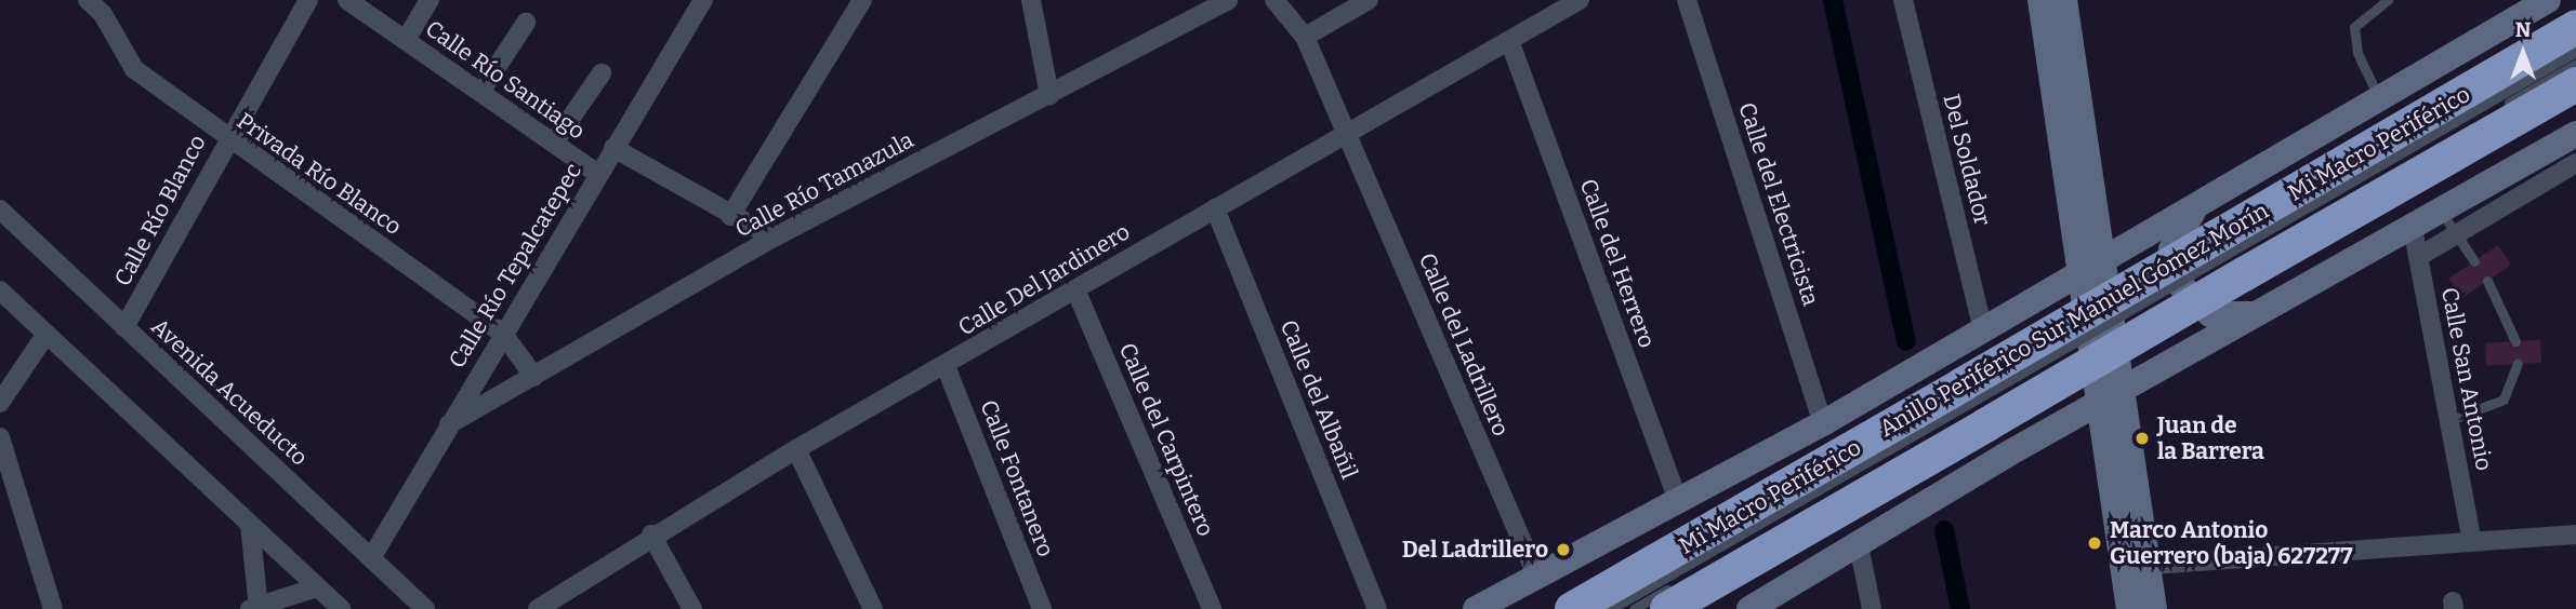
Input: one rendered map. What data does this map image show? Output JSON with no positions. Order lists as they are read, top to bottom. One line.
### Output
{"streets":{"highway":["Anillo Periférico Sur Manuel Gómez Morín"],"street":["Calle Río Santiago","Del Soldador","Privada Río Blanco","Calle Río Tamazula","Calle del Electricista","Calle Río Blanco","Calle del Herrero","Calle Río Tepalcatepec","Calle Del Jardinero","Calle del Ladrillero","Calle San Antonio","Avenida Acueducto","Calle del Albañil","Calle del Carpintero","Calle Fontanero"],"lane":["Mi Macro Periférico"]},"crossings":[["Calle Río Santiago","Calle Río Tamazula"],["Calle Río Santiago","Calle Río Tepalcatepec"],["Mi Macro Periférico","Anillo Periférico Sur Manuel Gómez Morín"],["Privada Río Blanco","Calle Río Tamazula"],["Privada Río Blanco","Calle Río Blanco"],["Privada Río Blanco","Calle Río Tepalcatepec"],["Calle Río Tamazula","Calle Río Tepalcatepec"],["Calle Río Blanco","Avenida Acueducto"],["Calle del Herrero","Calle Del Jardinero"],["Calle Río Tepalcatepec","Avenida Acueducto"],["Calle Del Jardinero","Calle del Ladrillero"],["Calle Del Jardinero","Calle del Albañil"],["Calle Del Jardinero","Calle del Carpintero"],["Calle Del Jardinero","Calle Fontanero"]],"places":["Juan de la Barrera","Marco Antonio Guerrero (baja) 627277","Del Ladrillero"],"north":"top"}
